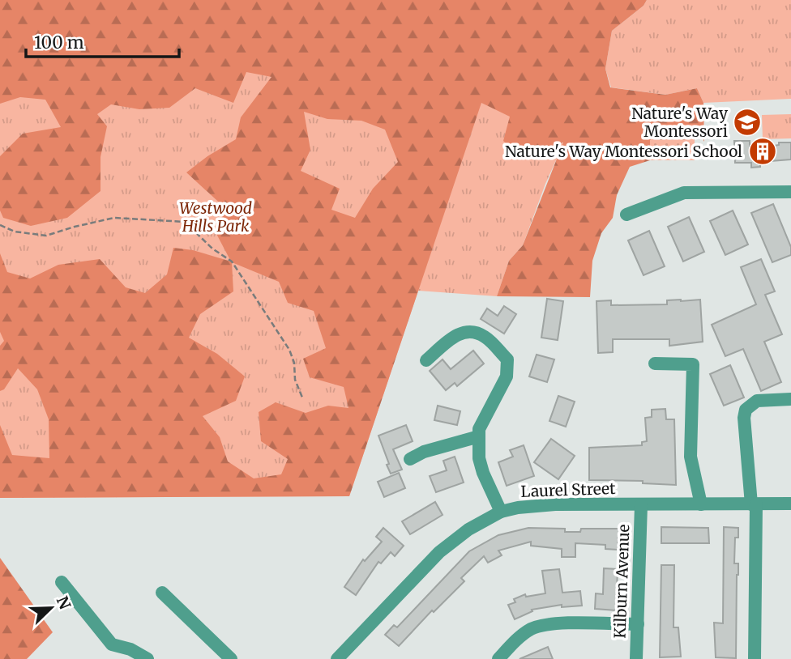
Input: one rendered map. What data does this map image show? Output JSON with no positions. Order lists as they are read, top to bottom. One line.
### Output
{"streets":{"street":["Laurel Street","Kilburn Avenue"]},"crossings":[["Laurel Street","Kilburn Avenue"]],"parks":["Westwood Hills Park"],"places":{"school or university":["Nature's Way Montessori"],"building":["Nature's Way Montessori School"]},"scale_bar":"100 m","north":"top right"}
